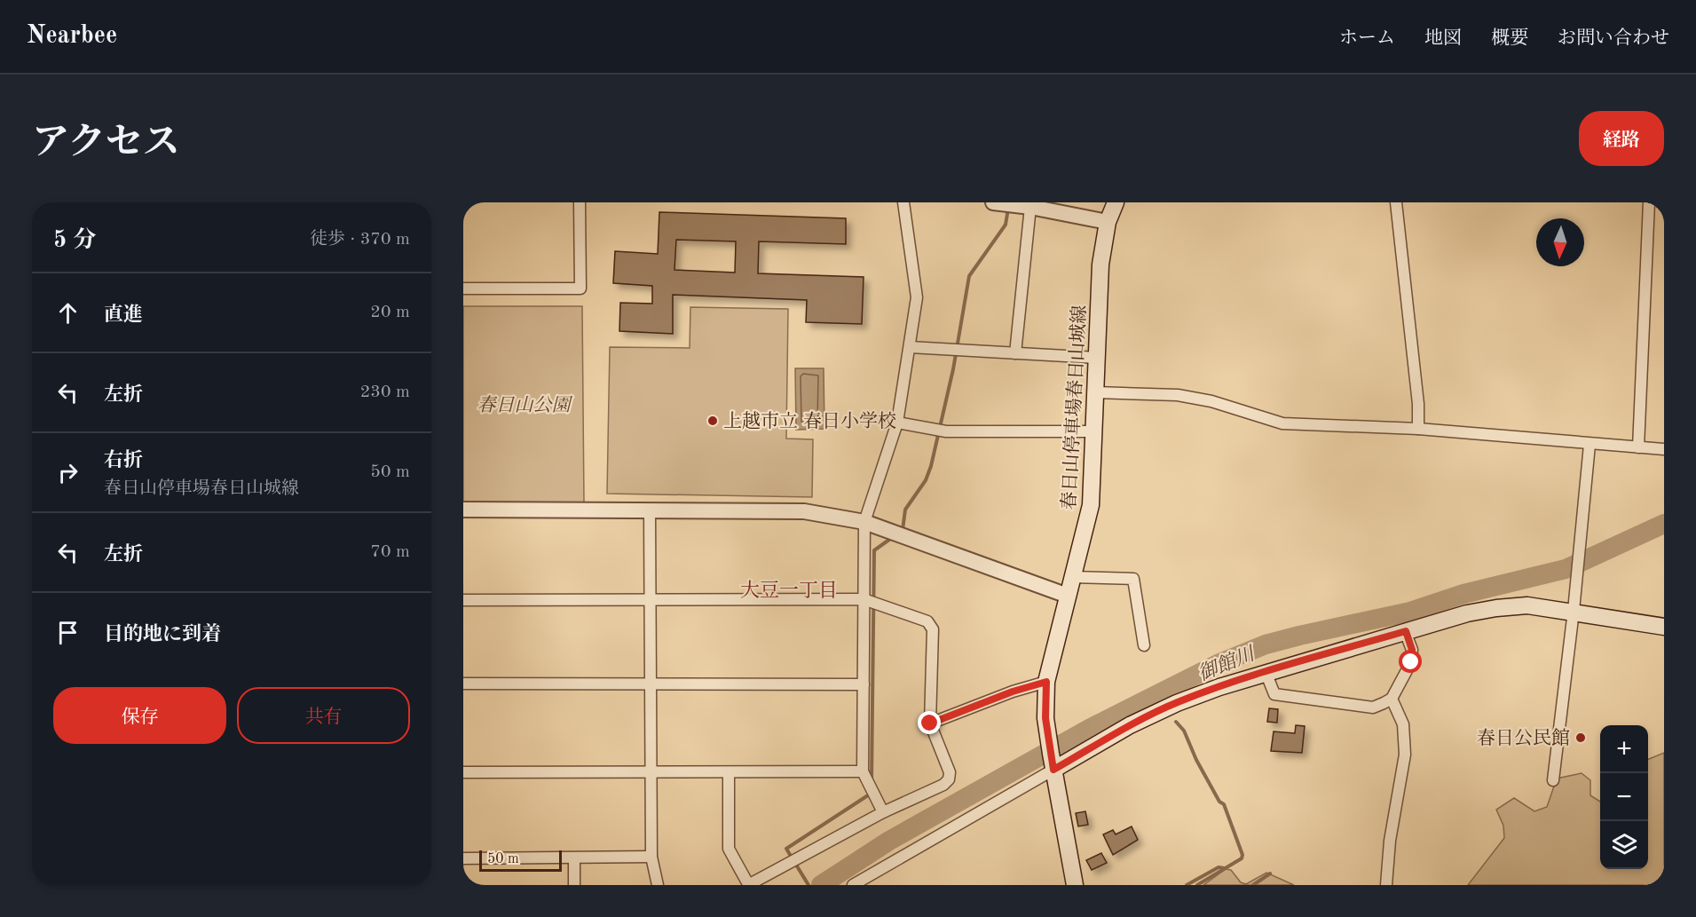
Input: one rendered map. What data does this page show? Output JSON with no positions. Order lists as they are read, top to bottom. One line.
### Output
{"streets":{"main road":["春日山停車場春日山城線"]},"districts":["大豆一丁目"],"water":["御館川"],"parks":["春日山公園"],"places":["上越市立 春日小学校","春日公民館"],"scale_bar":"50 m","north":"bottom","page":{"header":"Nearbee","nav":["ホーム","地図","概要","お問い合わせ"],"title":"アクセス","buttons":["経路",["保存","共有"]],"heading":["5 分","徒歩 · 370 m"],"list":[["直進","20 m"],["左折","230 m"],["右折","春日山停車場春日山城線","50 m"],["左折","70 m"],"目的地に到着"],"map_buttons":["+","−"],"scale":"50 m"}}
